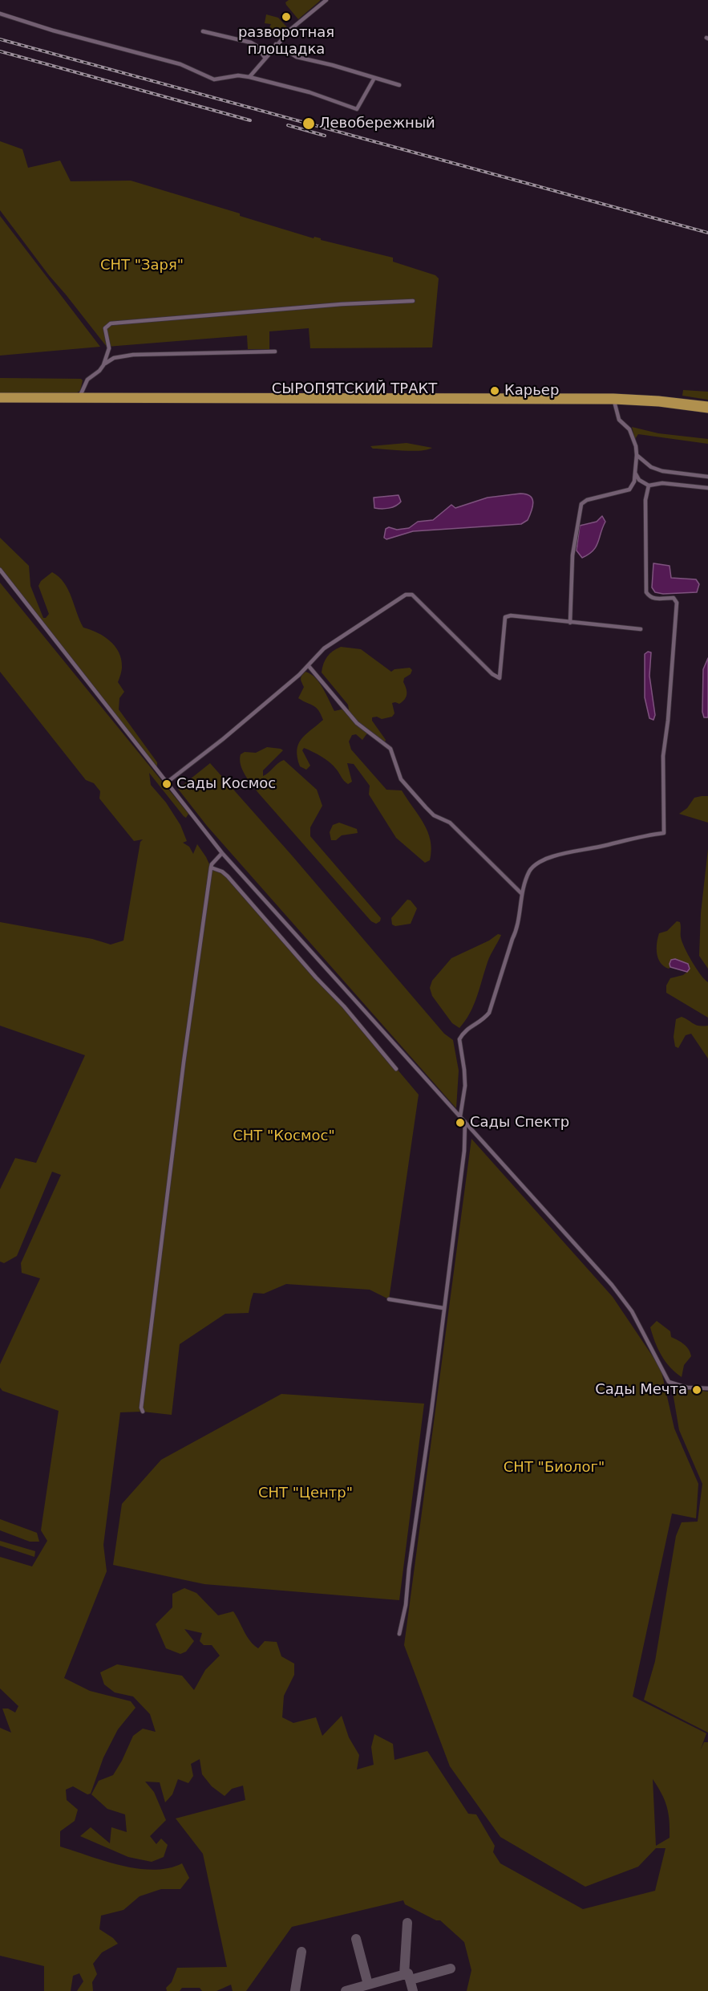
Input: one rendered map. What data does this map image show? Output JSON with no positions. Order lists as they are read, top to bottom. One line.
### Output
{"streets":{"main road":["СЫРОПЯТСКИЙ ТРАКТ"]},"parks":["СНТ \"Заря\"","СНТ \"Космос\"","СНТ \"Биолог\"","СНТ \"Центр\""],"places":["разворотная площадка","Левобережный","Карьер","Сады Космос","Сады Спектр","Сады Мечта"]}
